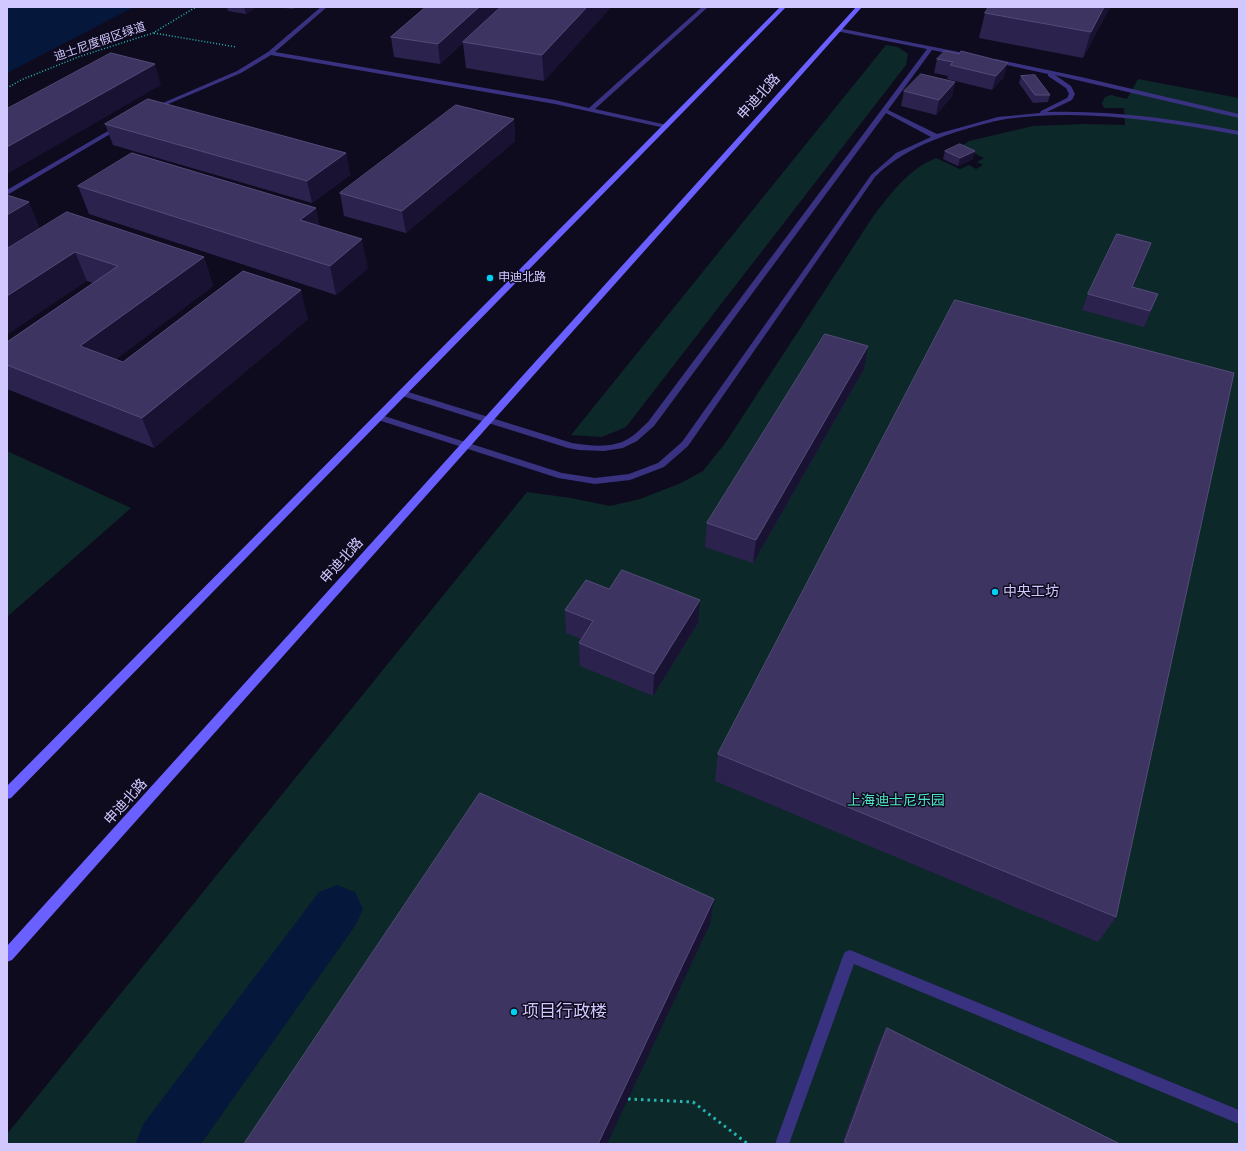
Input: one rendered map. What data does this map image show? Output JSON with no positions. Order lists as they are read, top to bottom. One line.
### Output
{"streets":{"street":["申迪北路"],"path":["迪士尼度假区绿道"]},"parks":["上海迪士尼乐园"],"places":["申迪北路","中央工坊","项目行政楼"]}
